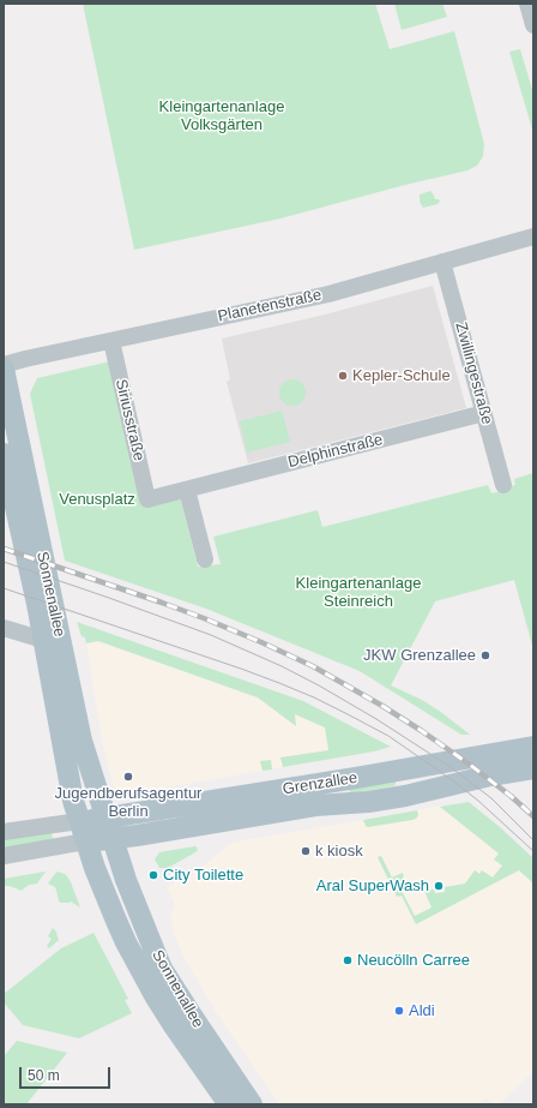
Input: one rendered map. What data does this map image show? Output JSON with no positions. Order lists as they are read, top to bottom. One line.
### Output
{"streets":{"main road":["Sonnenallee","Grenzallee"],"street":["Planetenstraße","Zwillingestraße","Siriusstraße","Delphinstraße"]},"crossings":[["Planetenstraße","Zwillingestraße"],["Planetenstraße","Siriusstraße"],["Planetenstraße","Sonnenallee"],["Zwillingestraße","Delphinstraße"],["Siriusstraße","Delphinstraße"],["Sonnenallee","Grenzallee"]],"parks":["Kleingartenanlage Volksgärten","Venusplatz","Kleingartenanlage Steinreich"],"places":["Kepler-Schule","JKW Grenzallee","Jugendberufsagentur Berlin","k kiosk","City Toilette","Aral SuperWash","Neucölln Carree","Aldi"],"scale_bar":"50 m"}
